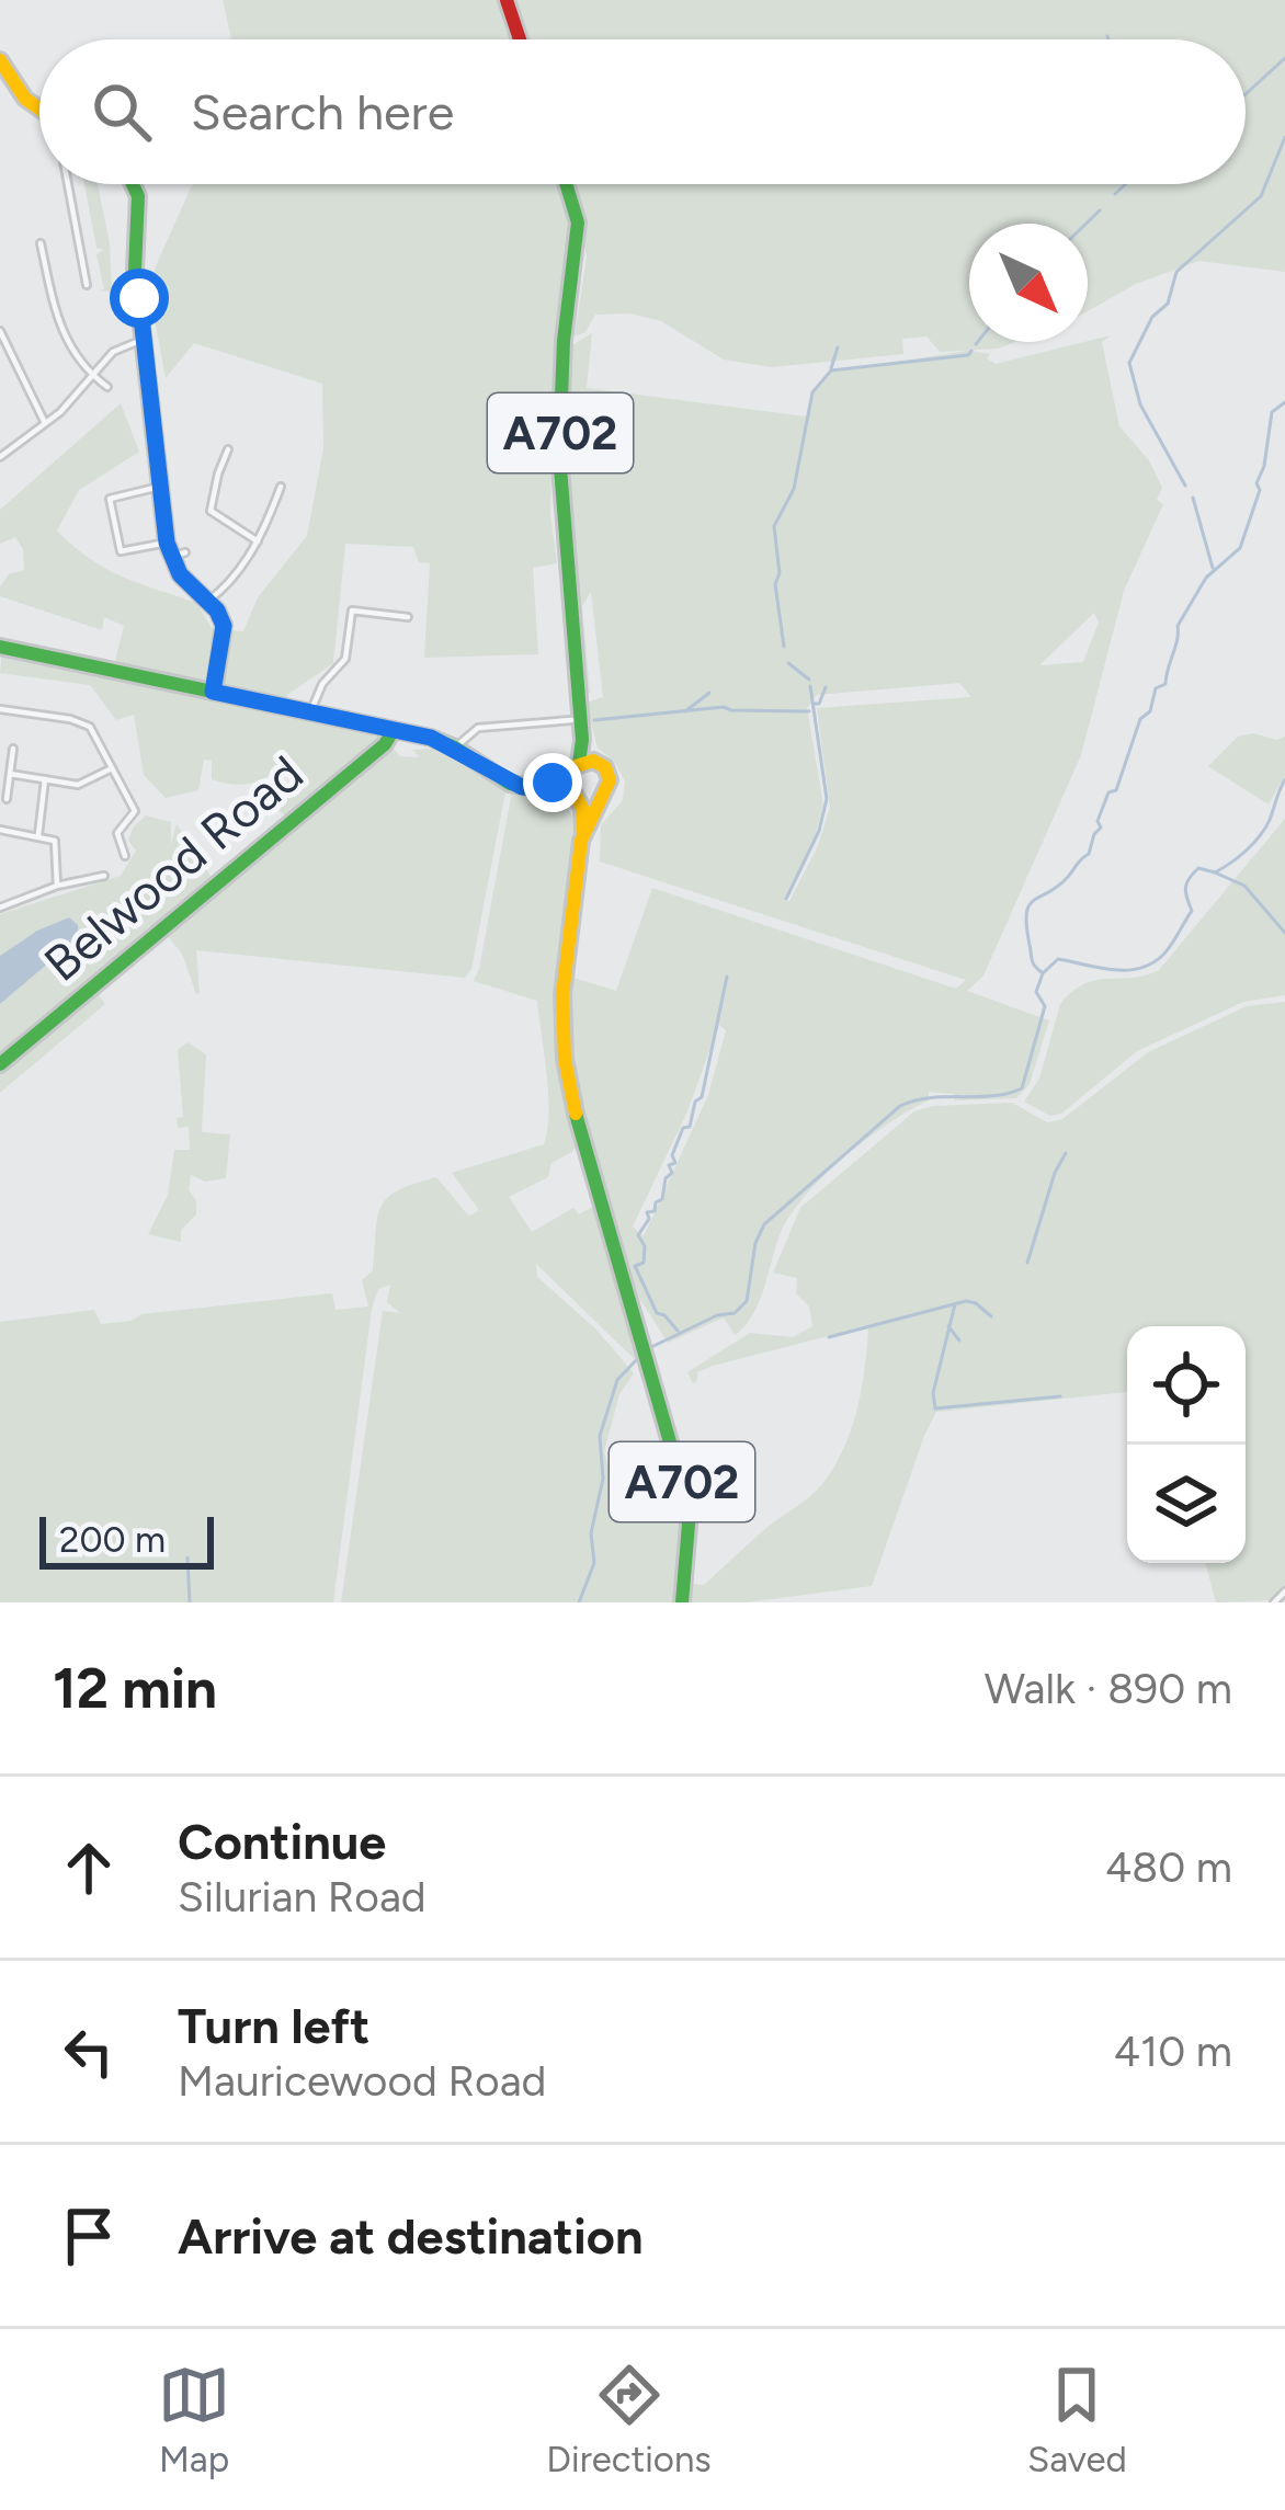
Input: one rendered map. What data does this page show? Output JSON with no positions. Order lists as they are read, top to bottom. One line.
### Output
{"streets":{"main road":["A702","Belwood Road"]},"scale_bar":"200 m","north":"bottom right","page":{"search":"Search here","scale":"200 m","heading":["12 min","Walk · 890 m"],"list":[["Continue","Silurian Road","480 m"],["Turn left","Mauricewood Road","410 m"],"Arrive at destination"],"nav":["Map","Directions","Saved"]}}
